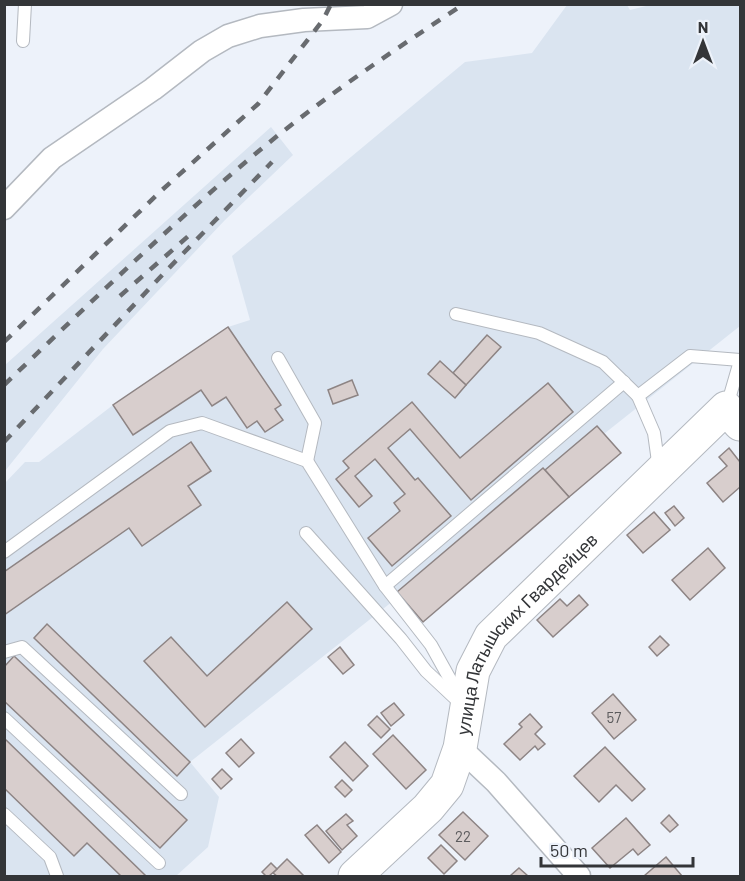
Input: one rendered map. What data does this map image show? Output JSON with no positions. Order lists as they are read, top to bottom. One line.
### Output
{"streets":{"street":["улица Латышских Гвардейцев"]},"house_numbers":["57","22"],"scale_bar":"50 m","north":"top"}
